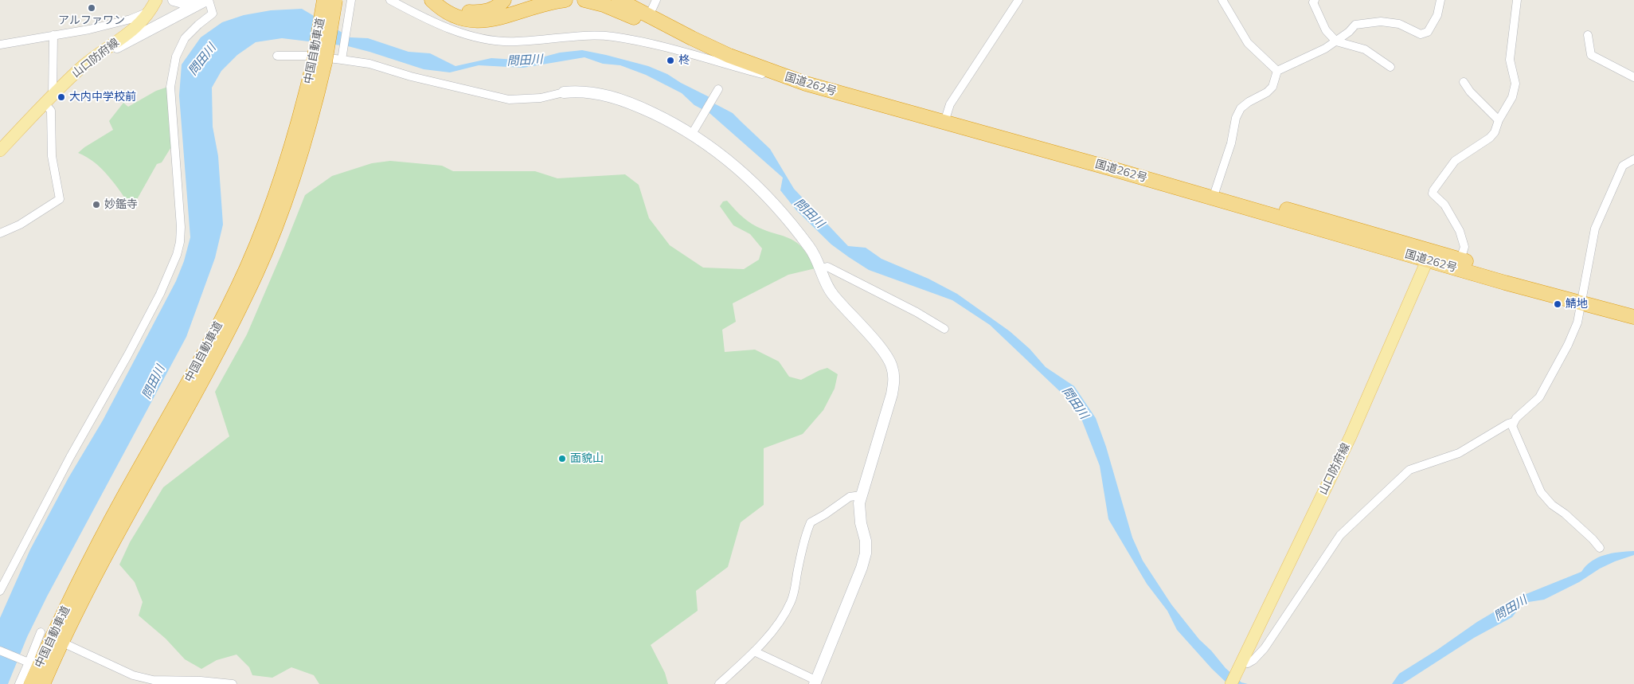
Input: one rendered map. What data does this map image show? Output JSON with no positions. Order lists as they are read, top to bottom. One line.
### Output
{"streets":{"highway":["中国自動車道","国道262号"],"main road":["山口防府線"]},"crossings":[["山口防府線","国道262号"]],"water":["問田川"],"places":["アルファワン","柊","大内中学校前","妙鑑寺","鯖地","面貌山"]}
